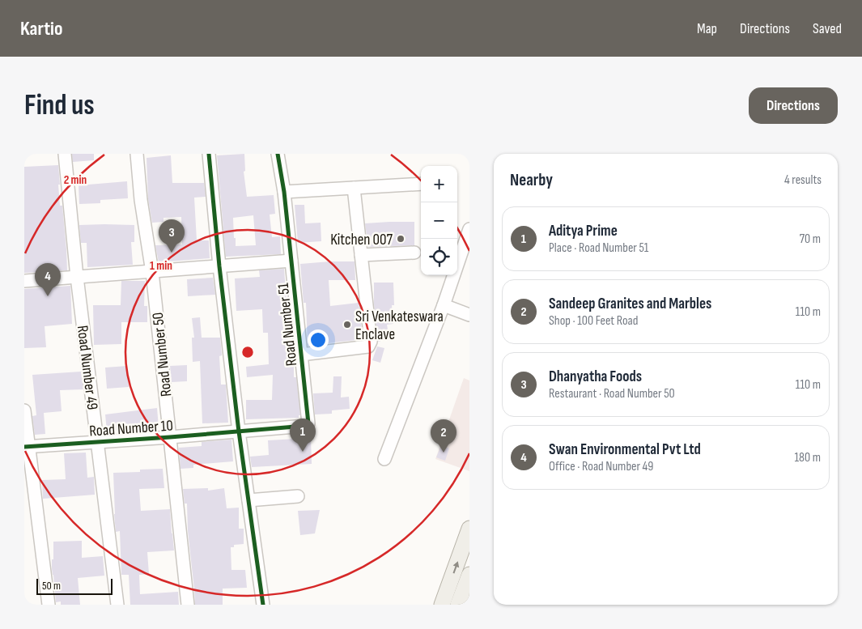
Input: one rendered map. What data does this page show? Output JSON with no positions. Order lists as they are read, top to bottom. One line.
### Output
{"streets":{"street":["Road Number 51","Road Number 50","Road Number 49","Road Number 10"]},"crossings":[["Road Number 51","Road Number 10"],["Road Number 50","Road Number 10"],["Road Number 49","Road Number 10"]],"places":["Kitchen 007","Sri Venkateswara Enclave"],"scale_bar":"50 m","page":{"header":"Kartio","nav":["Map","Directions","Saved"],"buttons":"Directions","title":"Find us","heading":["Nearby","4 results"],"map_buttons":["+","−"],"list":[{"mark":"1","name":"Aditya Prime","note":"Place · Road Number 51","value":"70 m"},{"mark":"2","name":"Sandeep Granites and Marbles","note":"Shop · 100 Feet Road","value":"110 m"},{"mark":"3","name":"Dhanyatha Foods","note":"Restaurant · Road Number 50","value":"110 m"},{"mark":"4","name":"Swan Environmental Pvt Ltd","note":"Office · Road Number 49","value":"180 m"}],"pins":["3","4","1","2"],"scale":"50 m"},"rings":["2 min","1 min"]}
